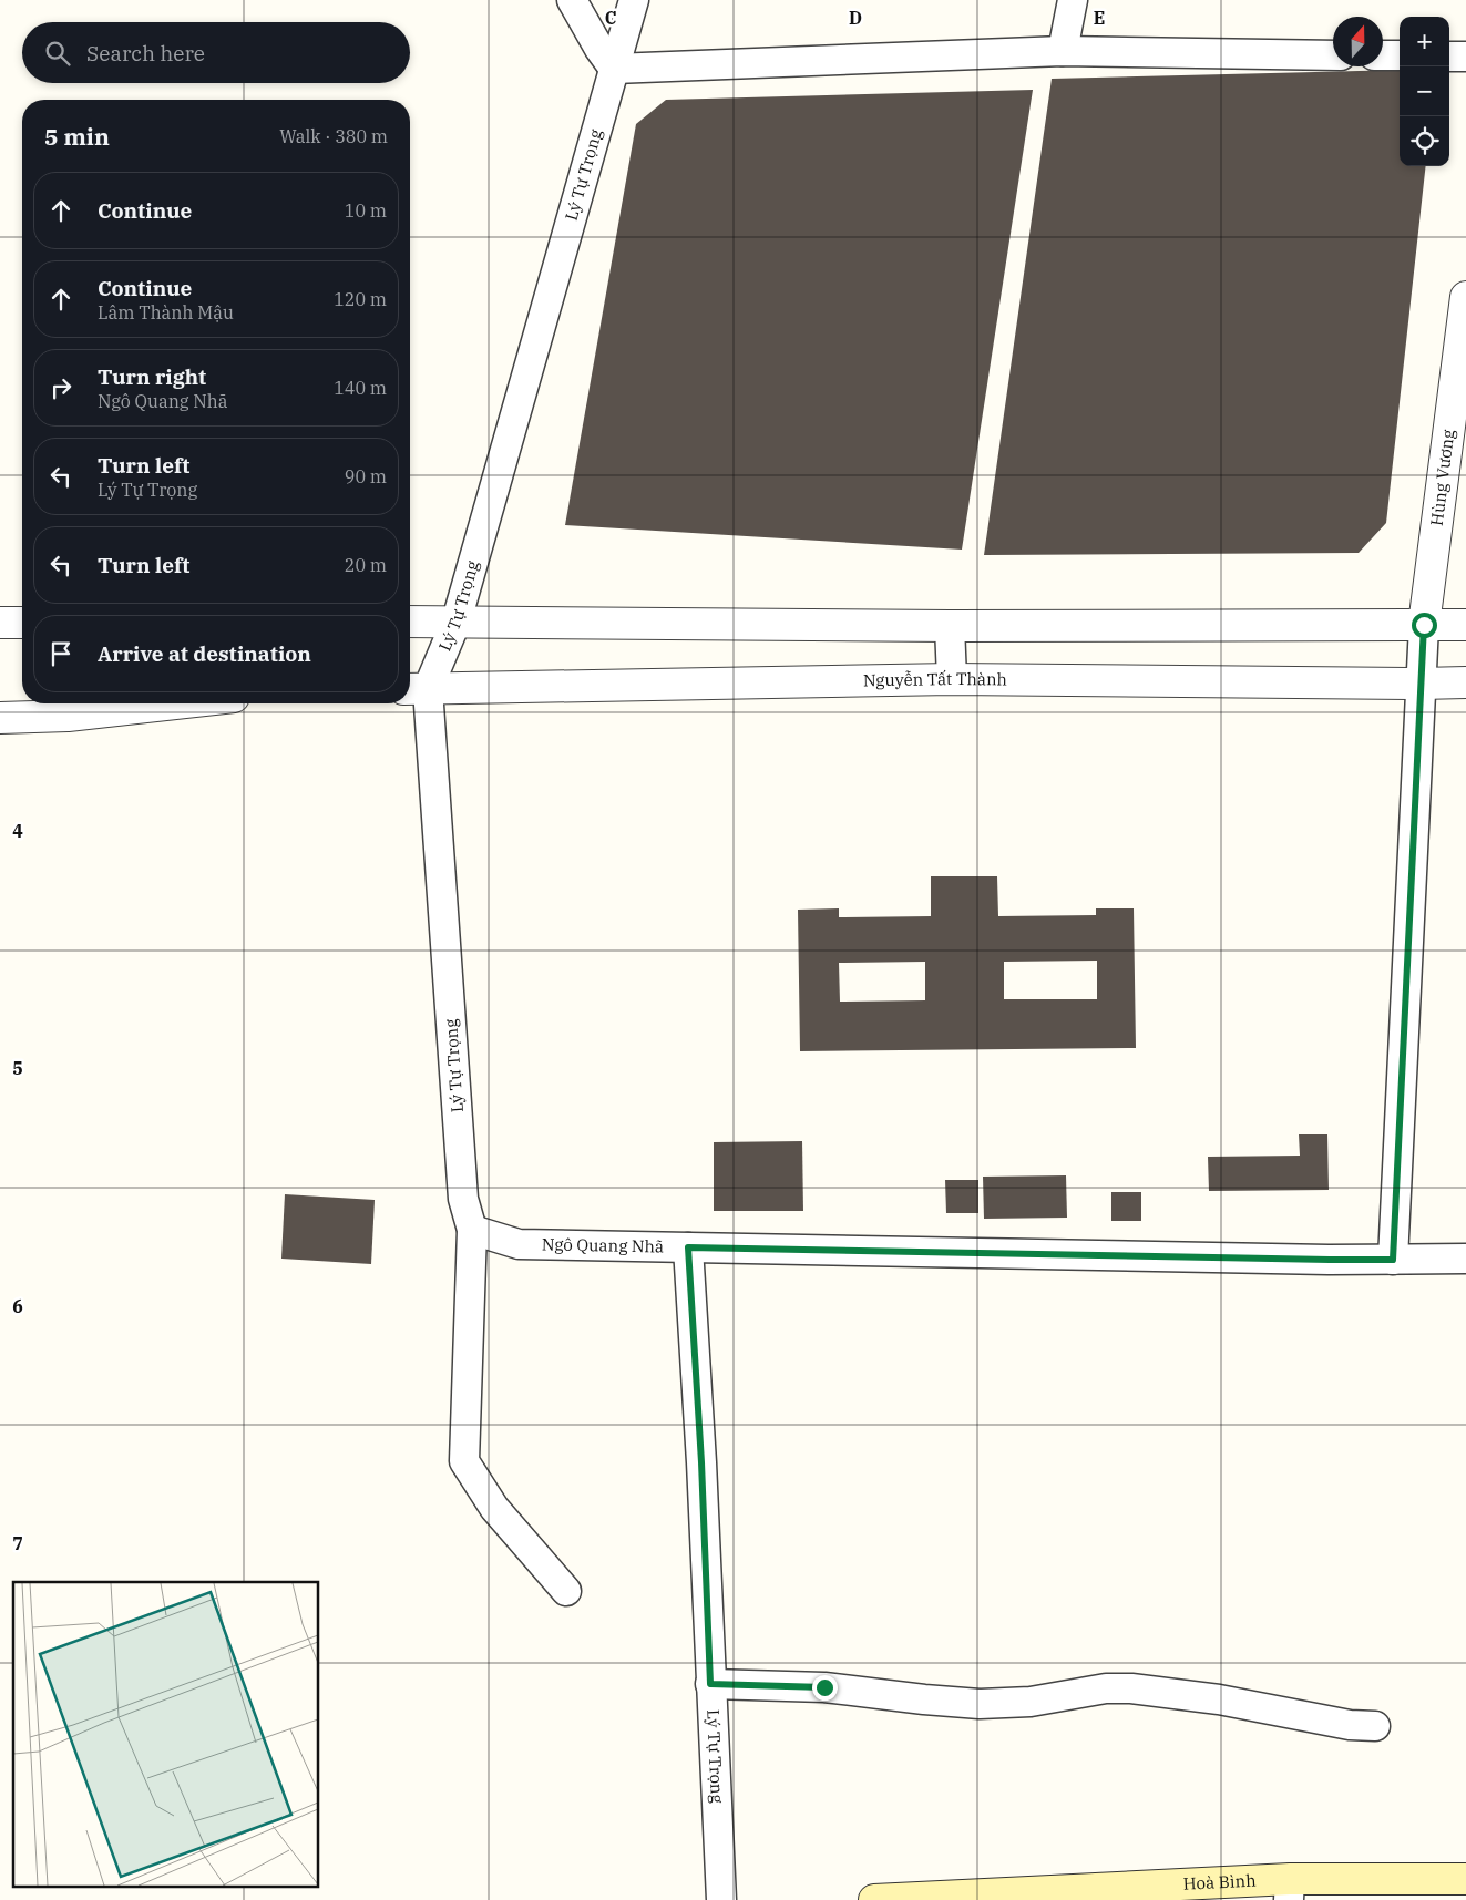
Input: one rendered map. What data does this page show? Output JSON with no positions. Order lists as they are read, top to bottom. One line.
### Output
{"streets":{"main road":["Hoà Bình"],"street":["Lý Tự Trọng","Hùng Vương","Nguyễn Tất Thành","Ngô Quang Nhã"]},"crossings":[["Lý Tự Trọng","Nguyễn Tất Thành"],["Lý Tự Trọng","Ngô Quang Nhã"]],"north":"top","page":{"map_buttons":["+","−"],"search":"Search here","heading":["5 min","Walk · 380 m"],"list":[["Continue","10 m"],["Continue","Lâm Thành Mậu","120 m"],["Turn right","Ngô Quang Nhã","140 m"],["Turn left","Lý Tự Trọng","90 m"],["Turn left","20 m"],"Arrive at destination"]},"grid":{"columns":["C","D","E"],"rows":["4","5","6","7"]}}
